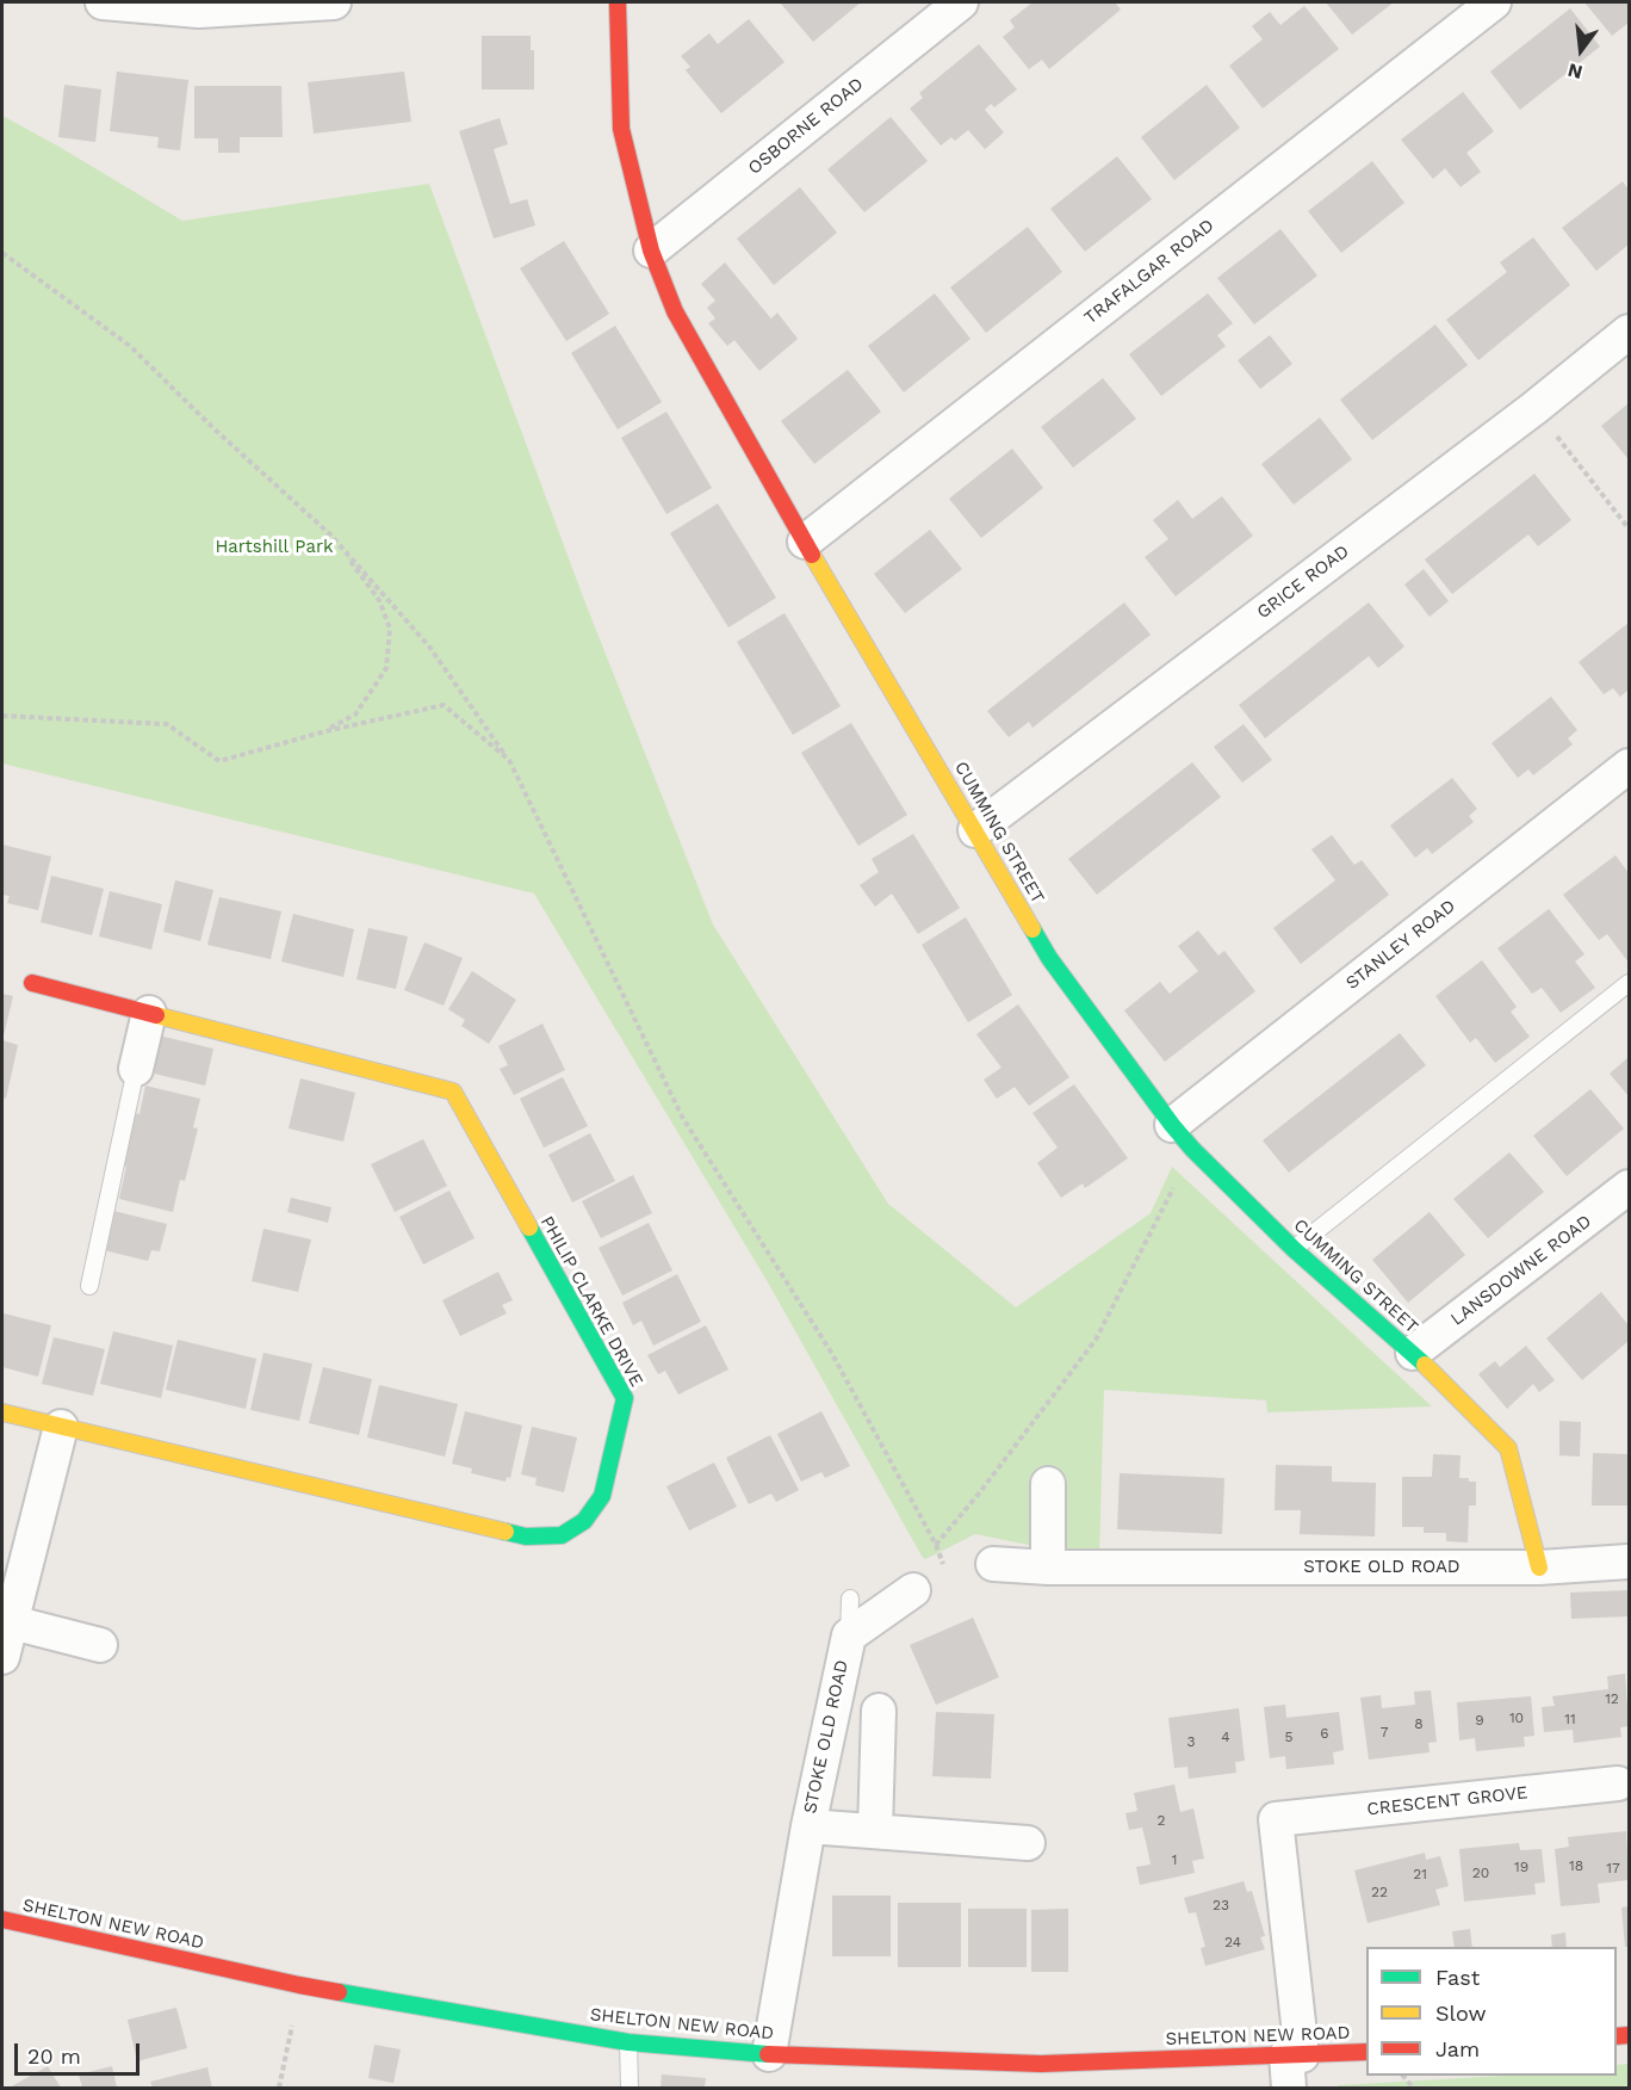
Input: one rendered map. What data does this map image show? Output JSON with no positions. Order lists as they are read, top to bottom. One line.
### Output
{"streets":{"street":["OSBORNE ROAD","TRAFALGAR ROAD","GRICE ROAD","CUMMING STREET","STANLEY ROAD","LANSDOWNE ROAD","PHILIP CLARKE DRIVE","STOKE OLD ROAD","CRESCENT GROVE","SHELTON NEW ROAD"]},"crossings":[["OSBORNE ROAD","CUMMING STREET"],["TRAFALGAR ROAD","CUMMING STREET"],["GRICE ROAD","CUMMING STREET"],["CUMMING STREET","STANLEY ROAD"],["CUMMING STREET","LANSDOWNE ROAD"],["CUMMING STREET","STOKE OLD ROAD"],["STOKE OLD ROAD","SHELTON NEW ROAD"],["CRESCENT GROVE","SHELTON NEW ROAD"]],"parks":["Hartshill Park"],"house_numbers":["12","10","11","9","8","7","6","4","5","3","2","1","18","19","17","20","21","22","23","24"],"legend":["Fast","Slow","Jam"],"scale_bar":"20 m","north":"bottom"}
